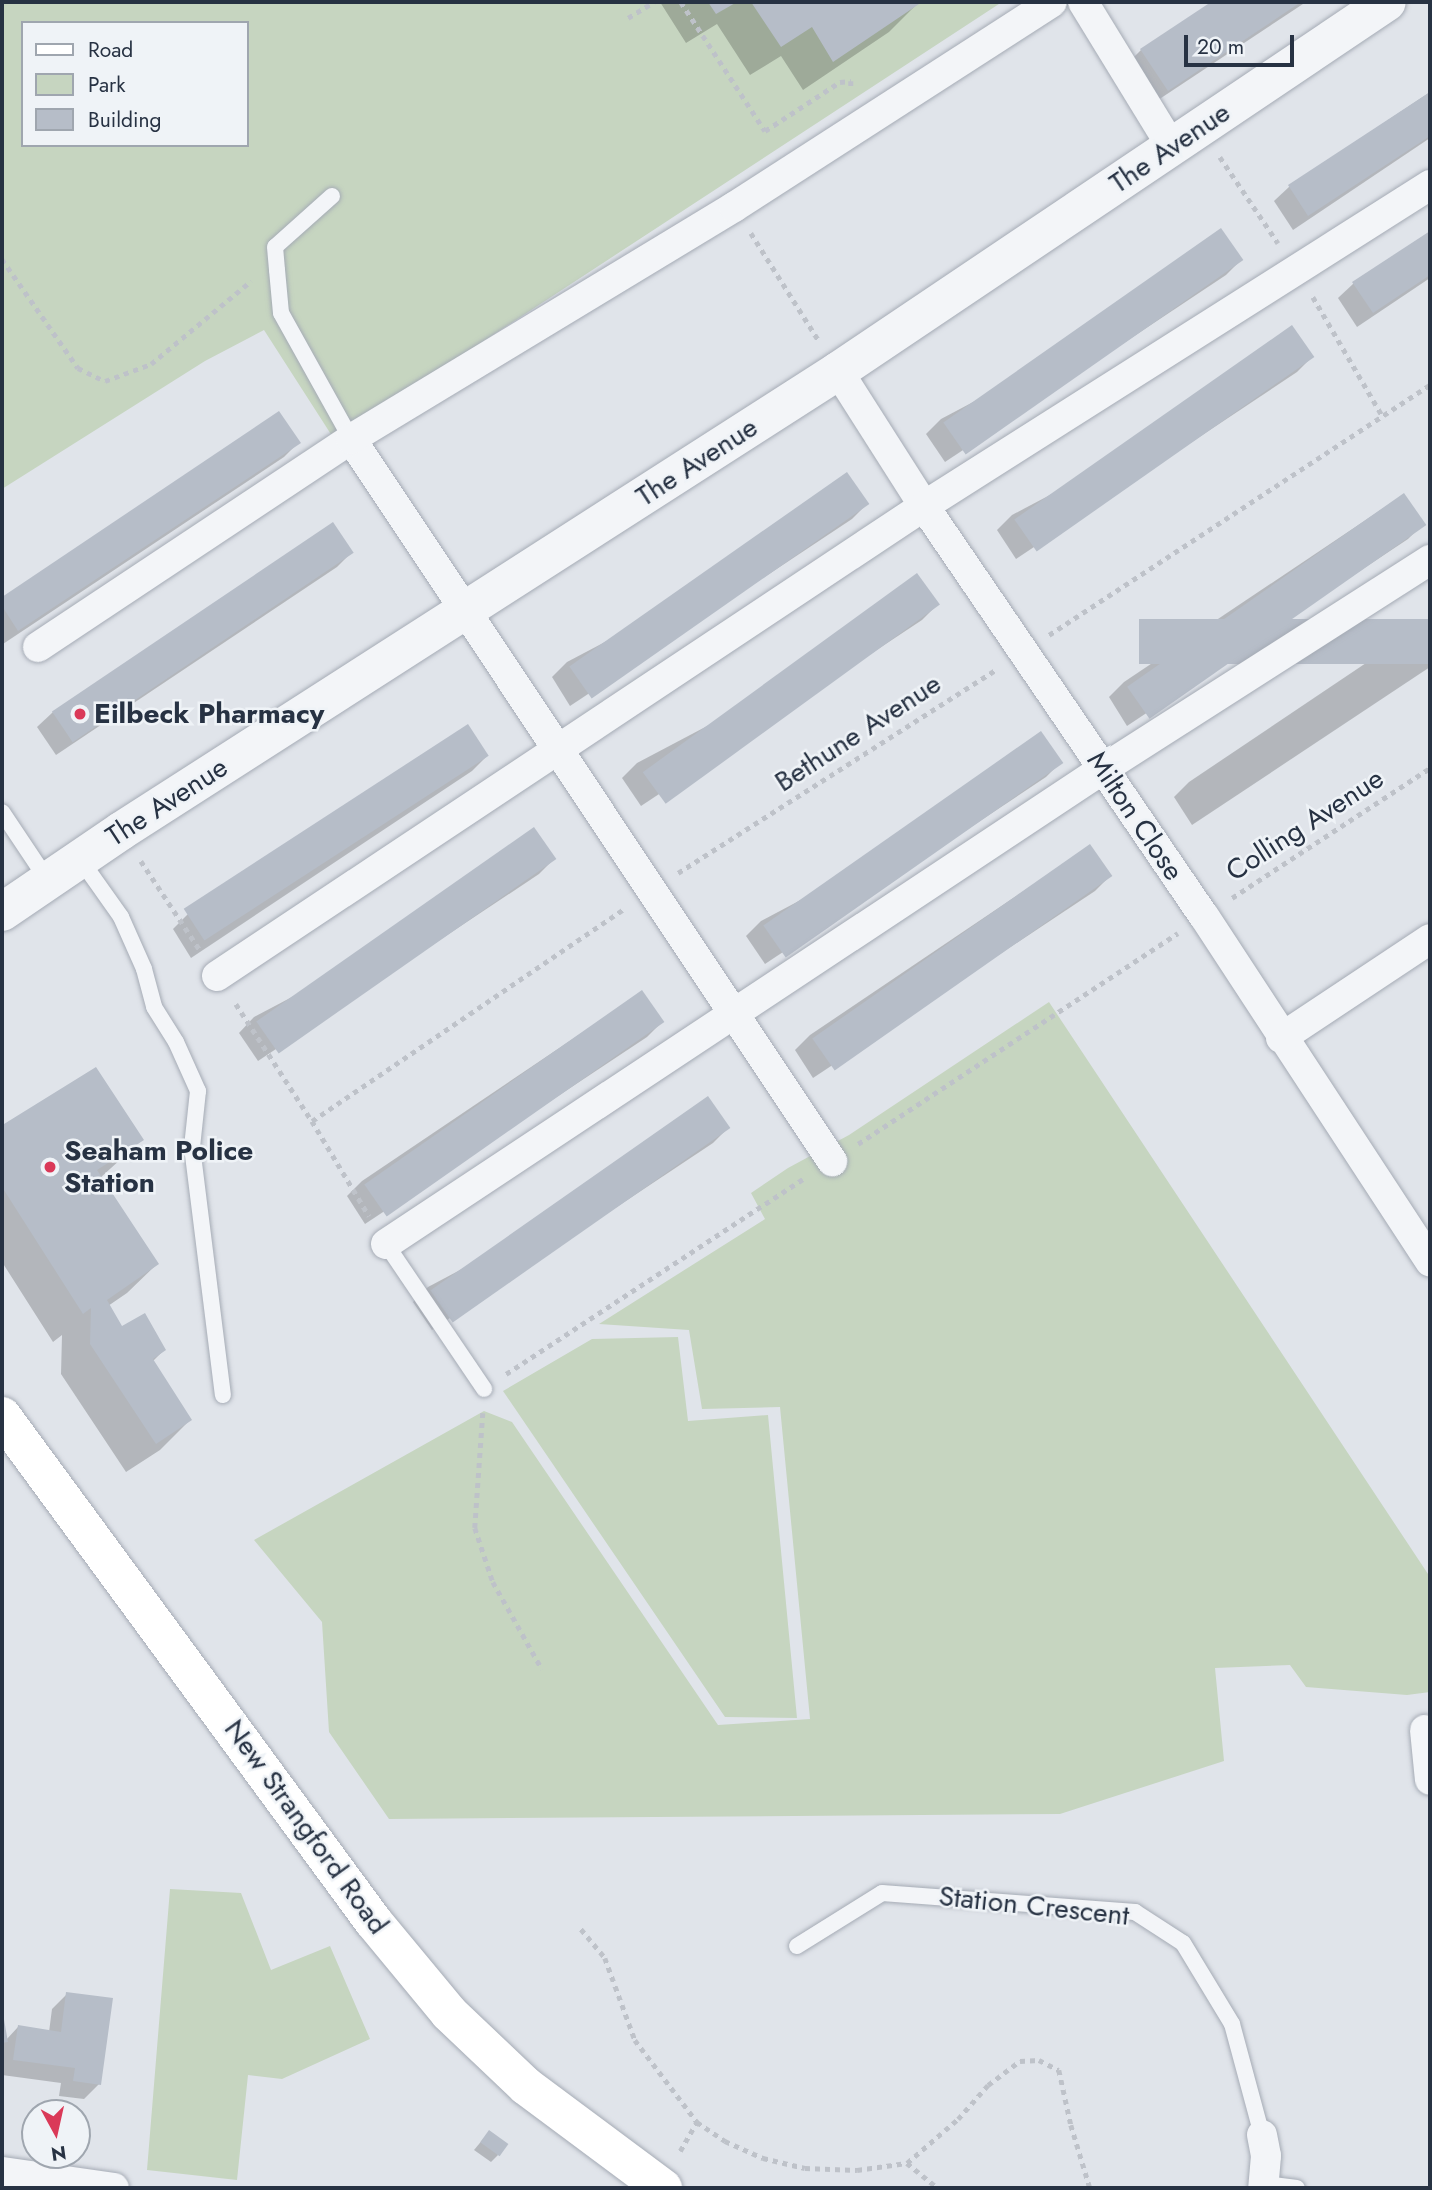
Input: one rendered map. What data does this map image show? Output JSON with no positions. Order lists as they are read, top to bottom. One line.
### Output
{"streets":{"main road":["New Strangford Road"],"street":["The Avenue","Milton Close","Station Crescent"],"path":["Bethune Avenue","Colling Avenue"]},"crossings":[["The Avenue","Milton Close"],["Bethune Avenue","Milton Close"],["Milton Close","Colling Avenue"]],"places":["Eilbeck Pharmacy","Seaham Police Station"],"legend":["Road","Park","Building"],"scale_bar":"20 m","north":"bottom"}
